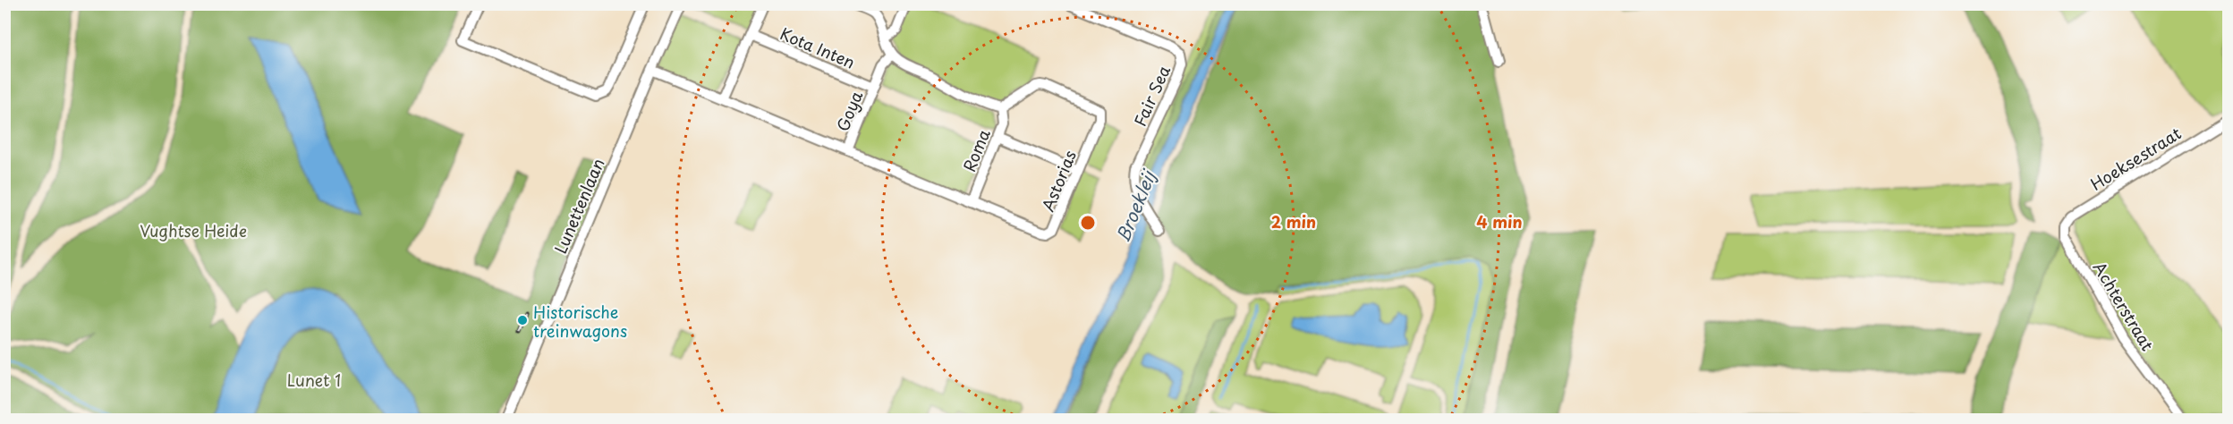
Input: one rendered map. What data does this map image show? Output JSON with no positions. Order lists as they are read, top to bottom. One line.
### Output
{"streets":{"street":["Kota Inten","Fair Sea","Goya","Roma","Hoeksestraat","Astorias","Lunettenlaan","Achterstraat"]},"crossings":[["Kota Inten","Goya"],["Goya","Astorias"],["Roma","Astorias"],["Hoeksestraat","Achterstraat"],["Astorias","Lunettenlaan"]],"water":["Broekleij"],"parks":["Vughtse Heide","Lunet 1"],"places":["Historische treinwagons"],"rings":["2 min","4 min"]}
